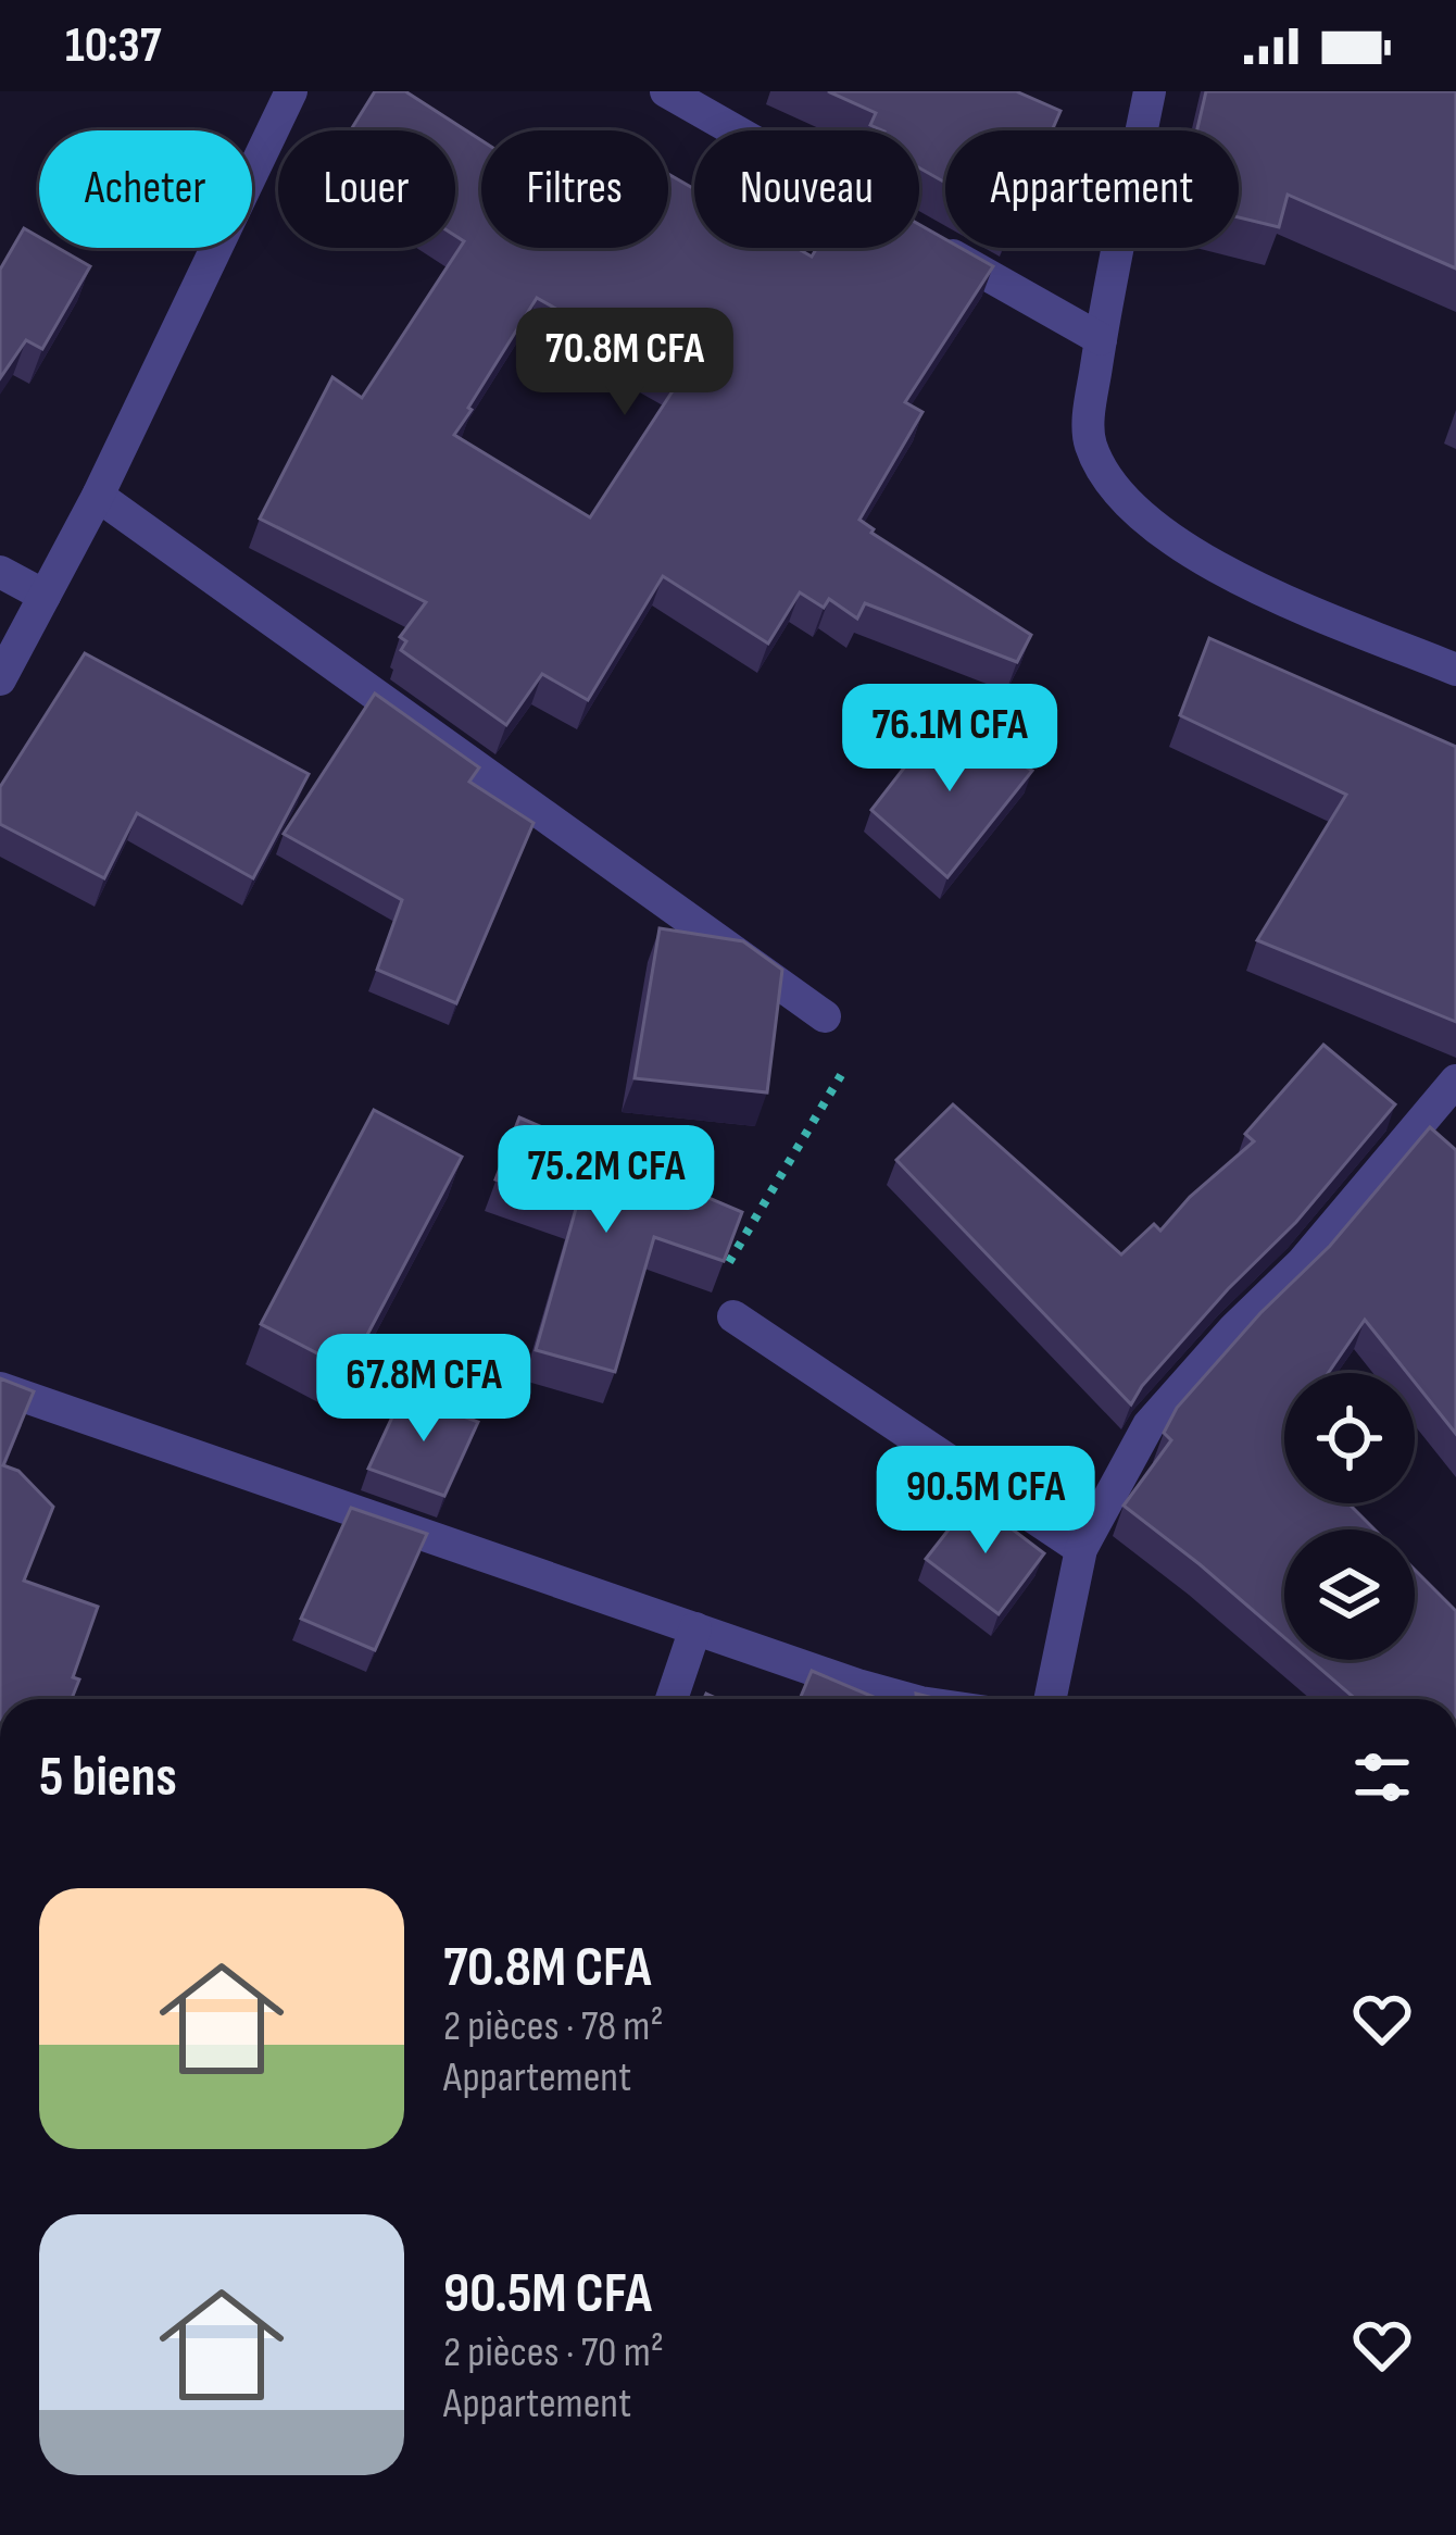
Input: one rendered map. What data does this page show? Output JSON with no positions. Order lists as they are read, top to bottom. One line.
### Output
{"page":{"status":"10:37","chip":["Acheter","Louer","Filtres","Nouveau","Appartement"],"price":["70.8M CFA","76.1M CFA","75.2M CFA","67.8M CFA","90.5M CFA"],"heading":"5 biens","list":[{"name":"70.8M CFA","note":"2 pièces · 78 m² · Appartement"},{"name":"90.5M CFA","note":"2 pièces · 70 m² · Appartement"}]}}
